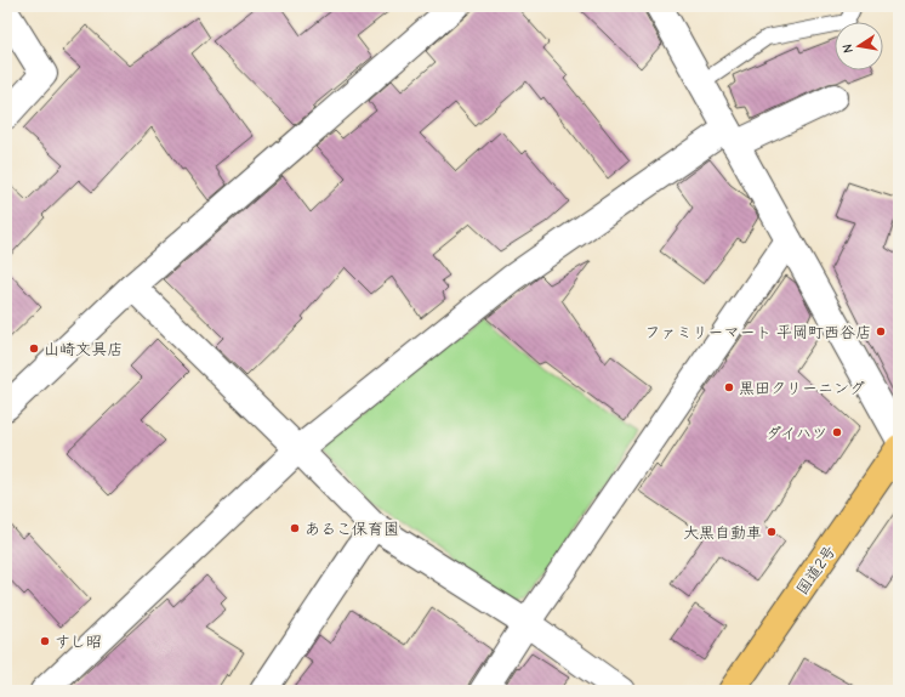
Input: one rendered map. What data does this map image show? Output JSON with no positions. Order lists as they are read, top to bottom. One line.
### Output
{"streets":{"highway":["国道2号"]},"places":["ファミリーマート 平岡町西谷店","山崎文具店","黒田クリーニング","ダイハツ","あるこ保育園","大黒自動車","すし昭"],"north":"left"}
